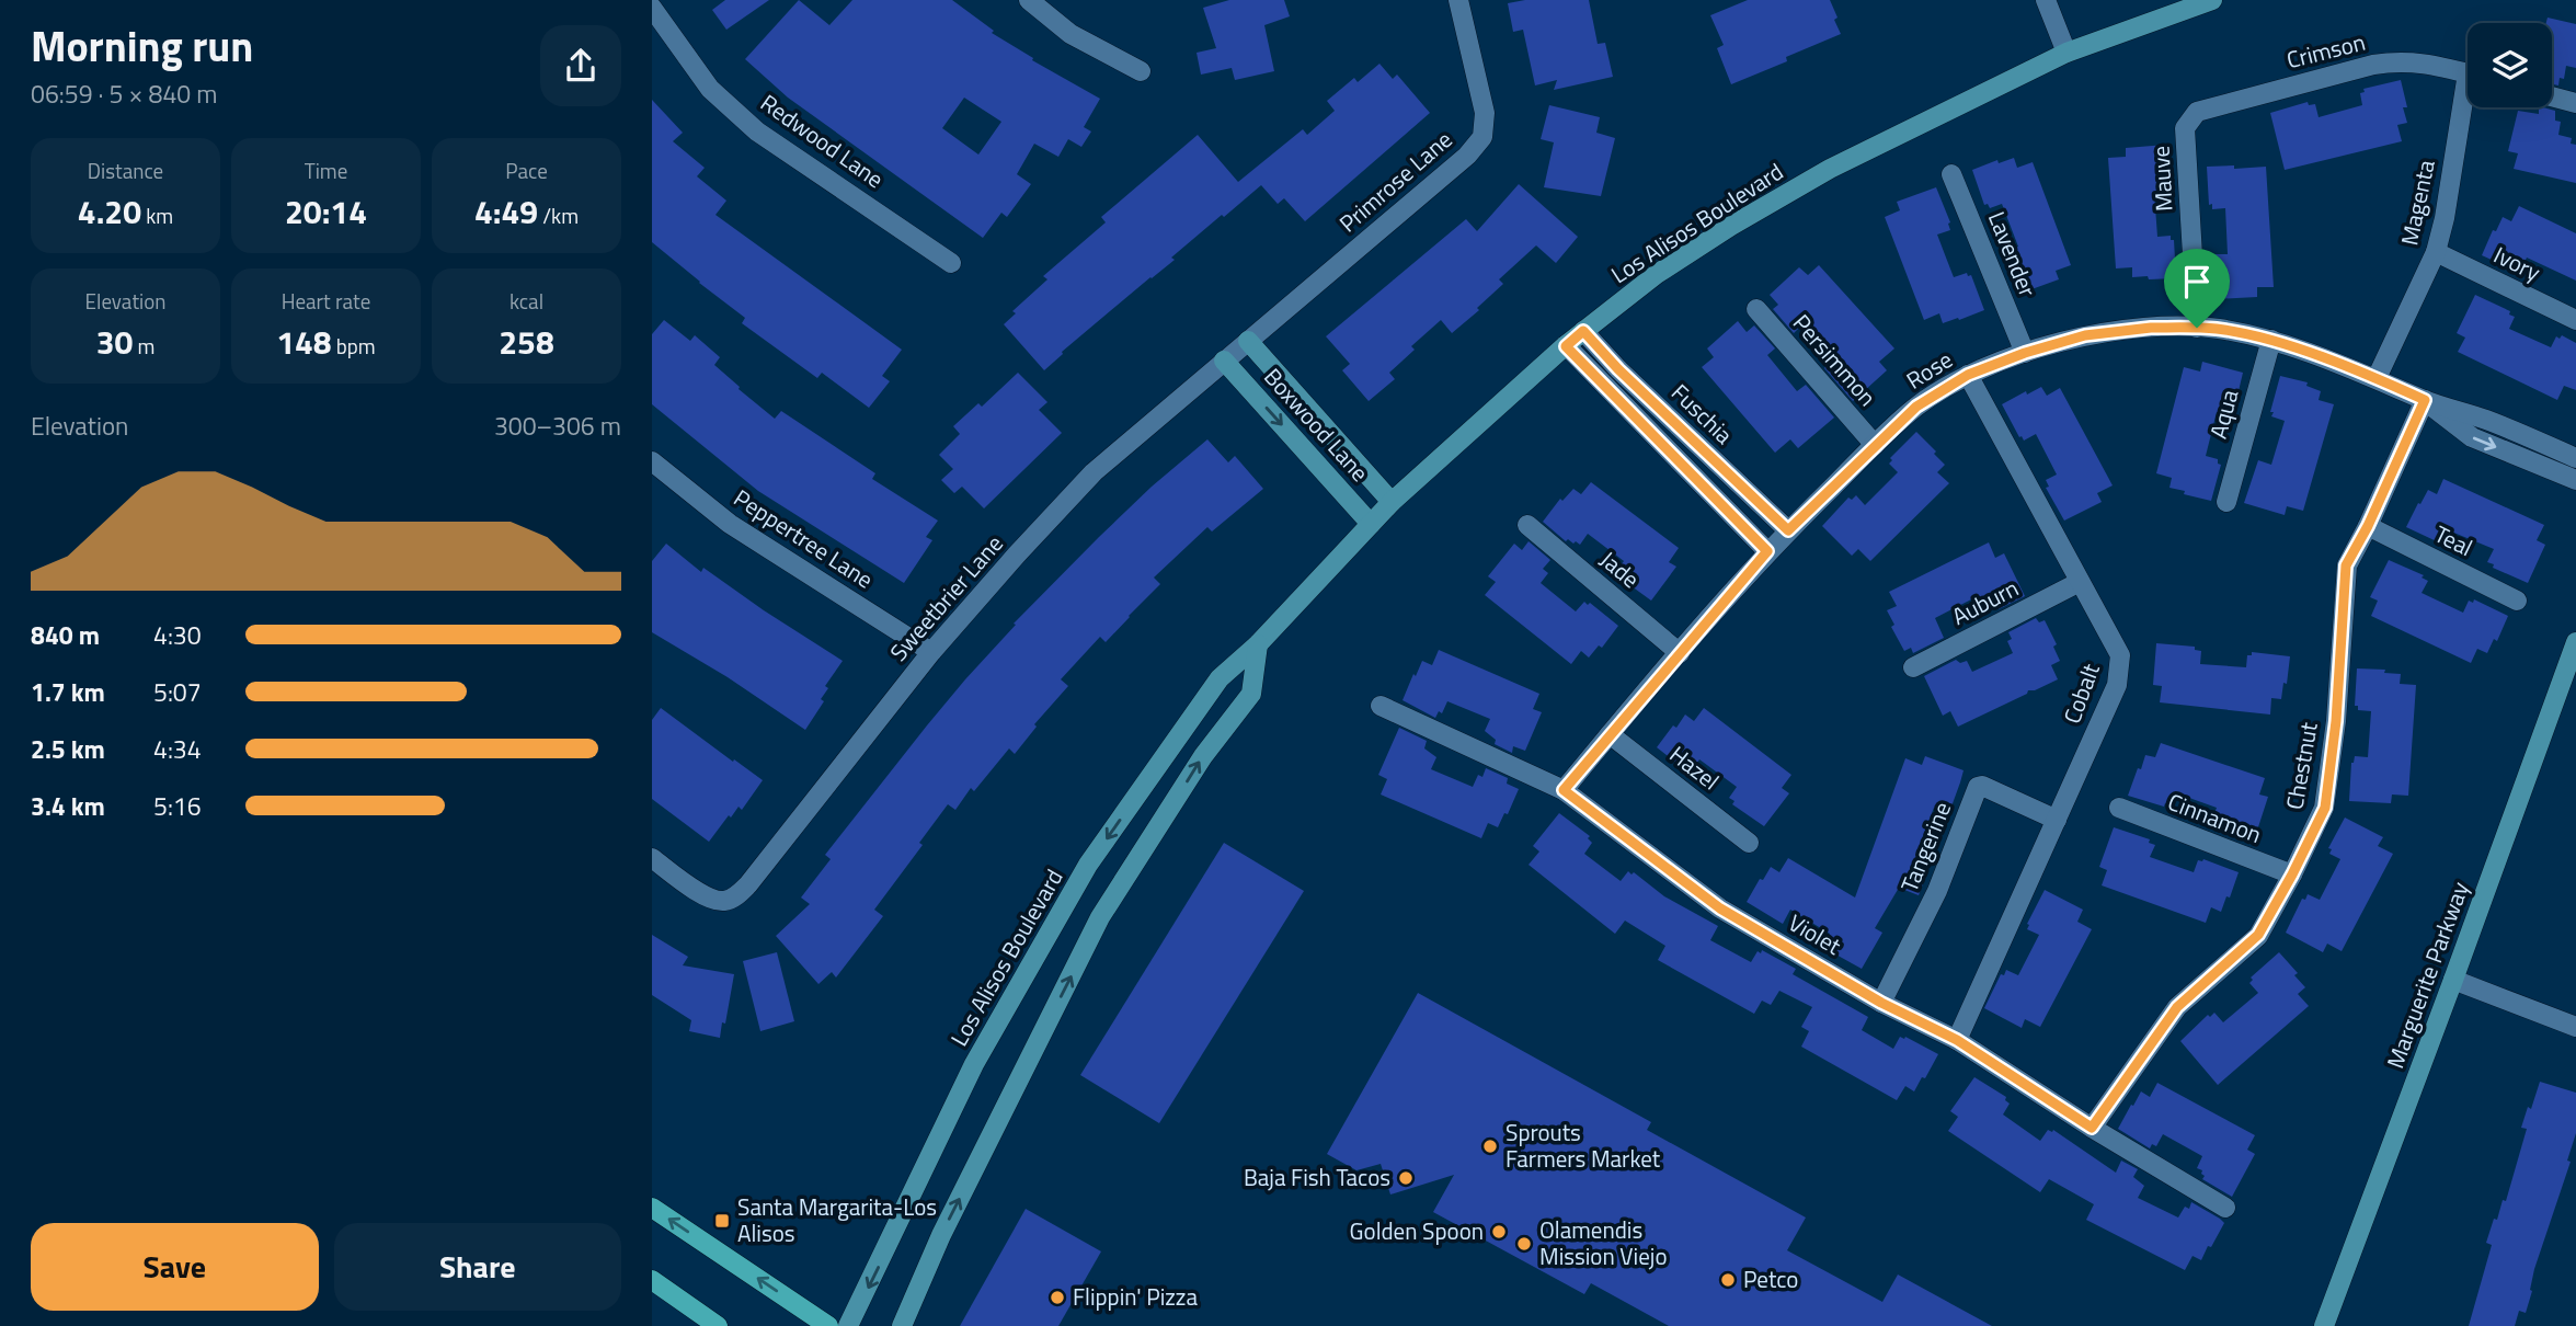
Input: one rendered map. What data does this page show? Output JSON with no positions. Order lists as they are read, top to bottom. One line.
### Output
{"streets":{"main road":["Los Alisos Boulevard","Boxwood Lane","Marguerite Parkway"],"street":["Crimson","Redwood Lane","Mauve","Primrose Lane","Magenta","Lavender","Ivory","Persimmon","Rose","Fuschia","Aqua","Peppertree Lane","Teal","Jade","Sweetbrier Lane","Auburn","Cobalt","Chestnut","Hazel","Cinnamon","Tangerine","Violet"]},"crossings":[["Crimson","Mauve"],["Mauve","Rose"],["Primrose Lane","Boxwood Lane"],["Primrose Lane","Sweetbrier Lane"],["Magenta","Ivory"],["Magenta","Rose"],["Los Alisos Boulevard","Fuschia"],["Los Alisos Boulevard","Boxwood Lane"],["Lavender","Rose"],["Persimmon","Rose"],["Rose","Fuschia"],["Rose","Aqua"],["Rose","Jade"],["Rose","Cobalt"],["Rose","Chestnut"],["Rose","Hazel"],["Rose","Violet"],["Boxwood Lane","Sweetbrier Lane"],["Peppertree Lane","Sweetbrier Lane"],["Teal","Chestnut"],["Auburn","Cobalt"],["Cobalt","Tangerine"],["Cobalt","Violet"],["Chestnut","Cinnamon"],["Chestnut","Violet"],["Tangerine","Violet"]],"places":{"other":["Sprouts Farmers Market","Baja Fish Tacos","Golden Spoon","Olamendis Mission Viejo","Petco","Flippin' Pizza"],"transit":["Santa Margarita-Los Alisos"]},"page":{"heading":["Morning run","06:59 · 5 × 840 m"],"stats":[["Distance","4.20 km"],["Time","20:14"],["Pace","4:49 /km"],["Elevation","30 m"],["Heart rate","148 bpm"],["kcal","258"]],"chart":["Elevation","300–306 m"],"list":[{"name":"840 m","note":"4:30"},{"name":"1.7 km","note":"5:07"},{"name":"2.5 km","note":"4:34"},{"name":"3.4 km","note":"5:16"}],"buttons":["Save","Share"]}}
